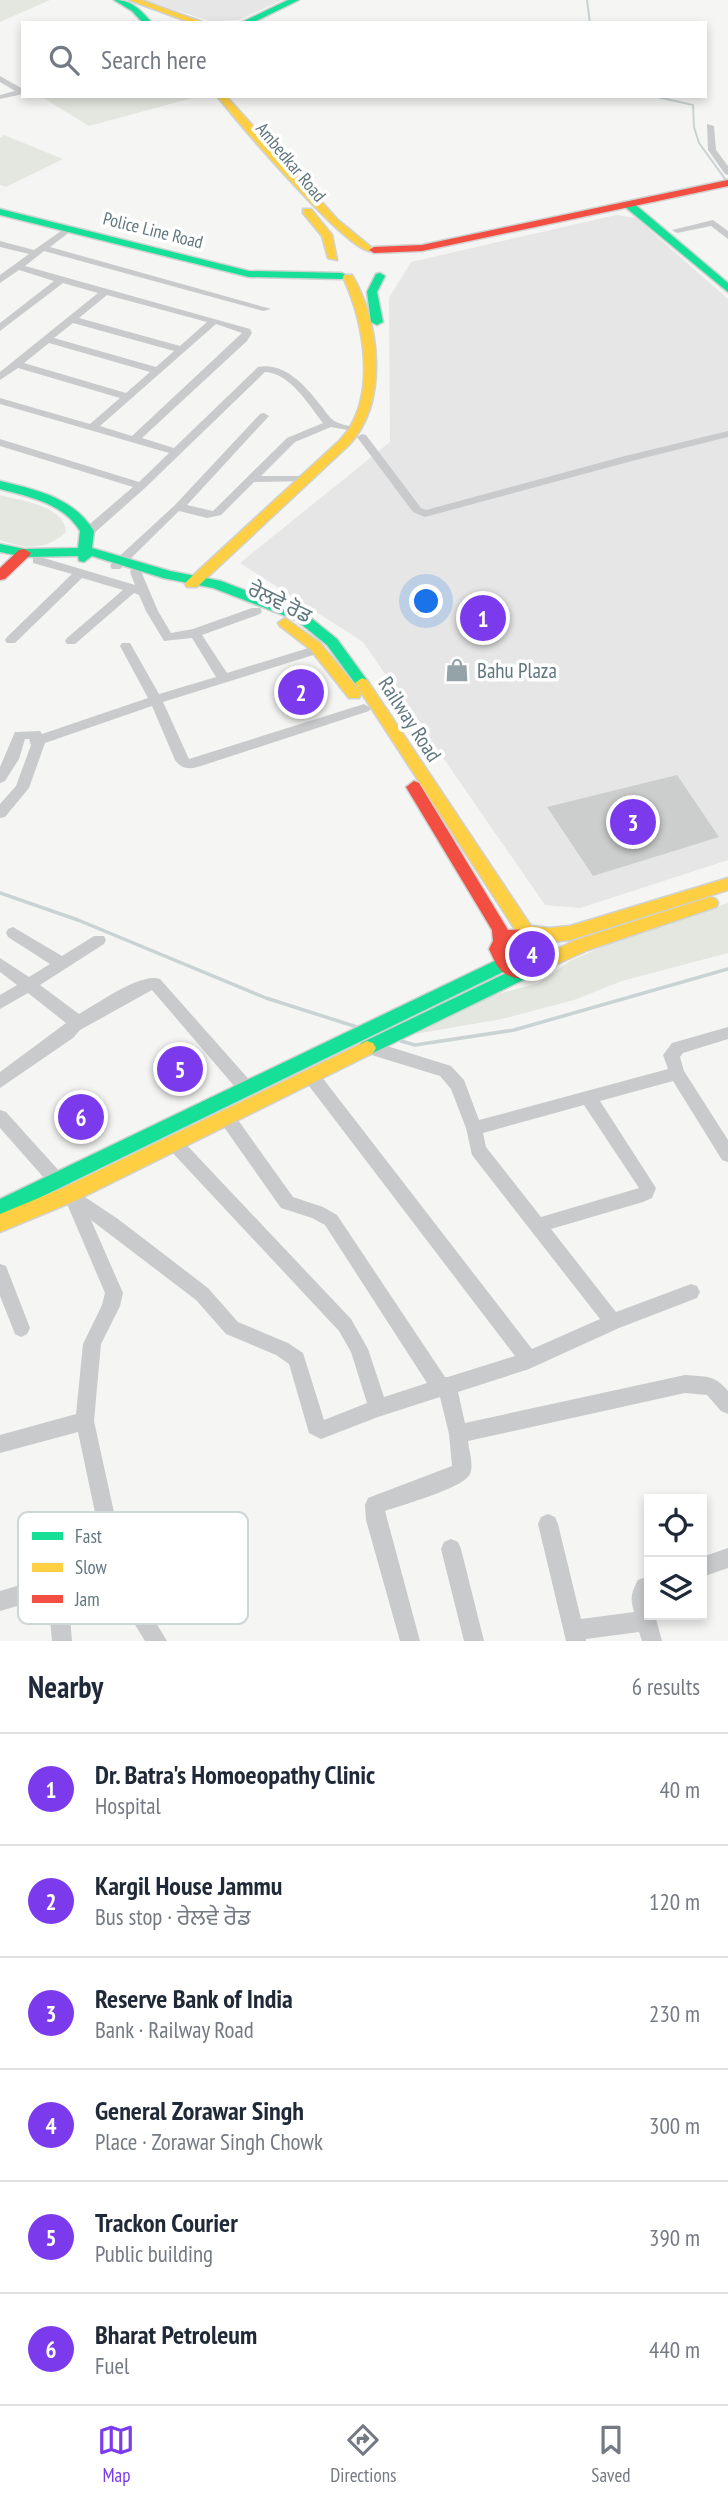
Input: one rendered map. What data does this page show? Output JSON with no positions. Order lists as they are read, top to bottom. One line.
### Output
{"streets":{"main road":["Ambedkar Road","Police Line Road","ਰੇਲਵੇ ਰੋਡ","Railway Road"]},"crossings":[["Ambedkar Road","Police Line Road"],["ਰੇਲਵੇ ਰੋਡ","Railway Road"]],"places":{"shop":["Bahu Plaza"]},"legend":["Fast","Slow","Jam"],"page":{"search":"Search here","pins":["1","2","3","4","5","6"],"heading":["Nearby","6 results"],"list":[{"mark":"1","name":"Dr. Batra's Homoeopathy Clinic","note":"Hospital","value":"40 m"},{"mark":"2","name":"Kargil House Jammu","note":"Bus stop · ਰੇਲਵੇ ਰੋਡ","value":"120 m"},{"mark":"3","name":"Reserve Bank of India","note":"Bank · Railway Road","value":"230 m"},{"mark":"4","name":"General Zorawar Singh","note":"Place · Zorawar Singh Chowk","value":"300 m"},{"mark":"5","name":"Trackon Courier","note":"Public building","value":"390 m"},{"mark":"6","name":"Bharat Petroleum","note":"Fuel","value":"440 m"}],"nav":["Map","Directions","Saved"]}}
